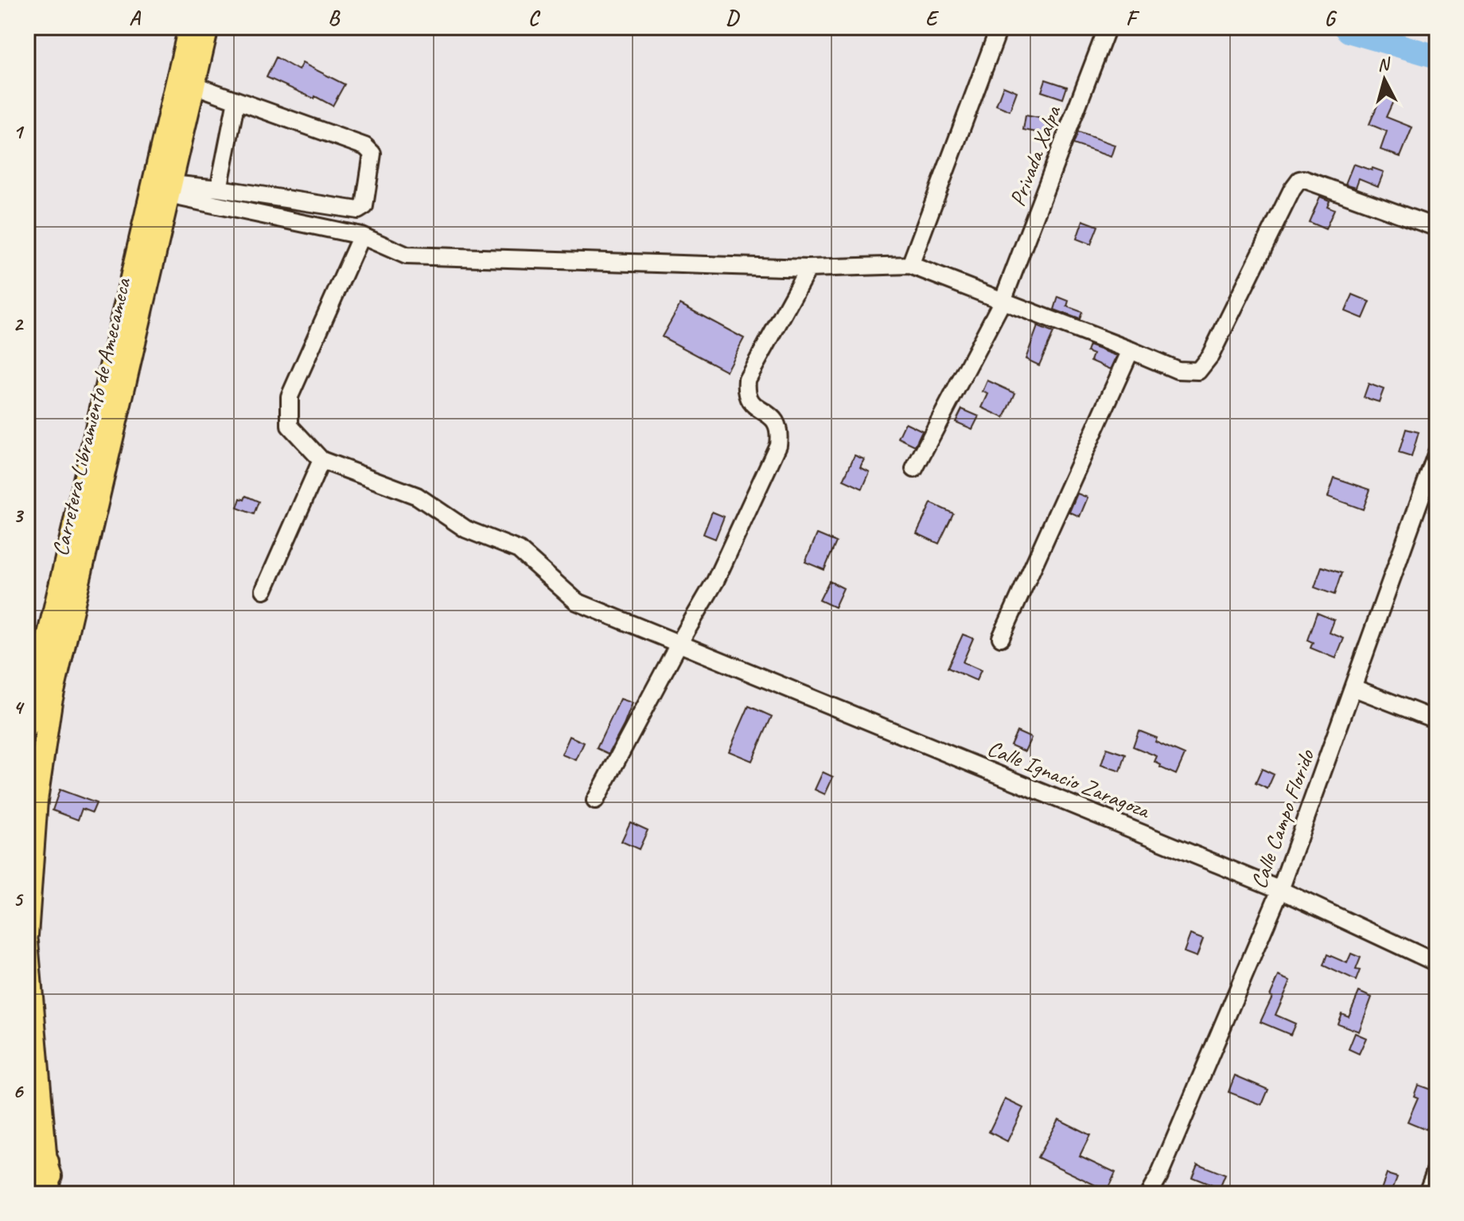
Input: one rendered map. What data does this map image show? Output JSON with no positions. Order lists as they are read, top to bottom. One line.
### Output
{"streets":{"main road":["Carretera Libramiento de Amecameca"],"street":["Privada Xalpa","Calle Ignacio Zaragoza","Calle Campo Florido"]},"crossings":[["Calle Ignacio Zaragoza","Calle Campo Florido"]],"north":"top","grid":{"columns":["A","B","C","D","E","F","G"],"rows":["1","2","3","4","5","6"]}}
